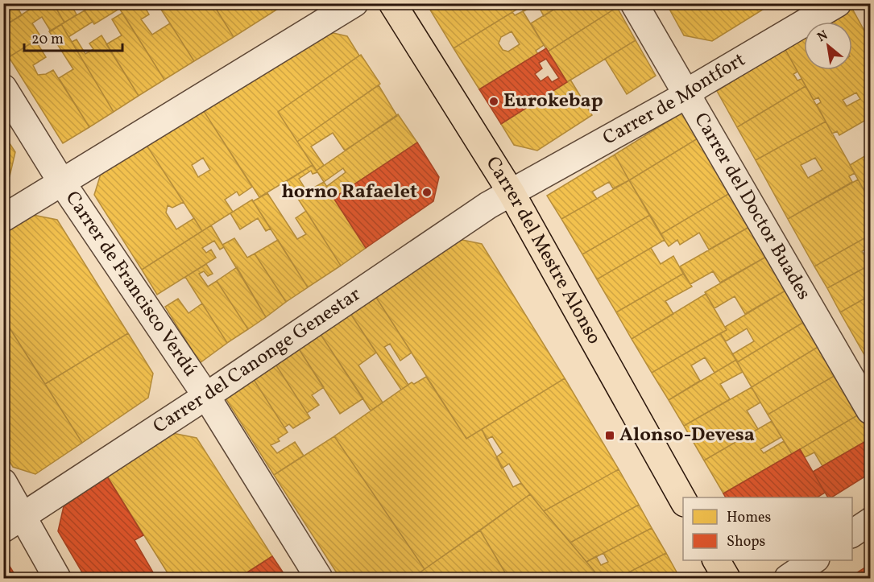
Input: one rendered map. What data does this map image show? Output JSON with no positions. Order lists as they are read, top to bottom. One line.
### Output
{"streets":{"main road":["Carrer del Mestre Alonso"],"street":["Carrer de Montfort","Carrer del Doctor Buades","Carrer de Francisco Verdú","Carrer del Canonge Genestar"]},"crossings":[["Carrer de Montfort","Carrer del Doctor Buades"],["Carrer de Montfort","Carrer del Mestre Alonso"],["Carrer de Montfort","Carrer del Canonge Genestar"],["Carrer del Mestre Alonso","Carrer del Canonge Genestar"],["Carrer de Francisco Verdú","Carrer del Canonge Genestar"]],"places":{"other":["Eurokebap","horno Rafaelet"],"transit":["Alonso-Devesa"]},"legend":["Homes","Shops"],"scale_bar":"20 m","north":"top left"}
